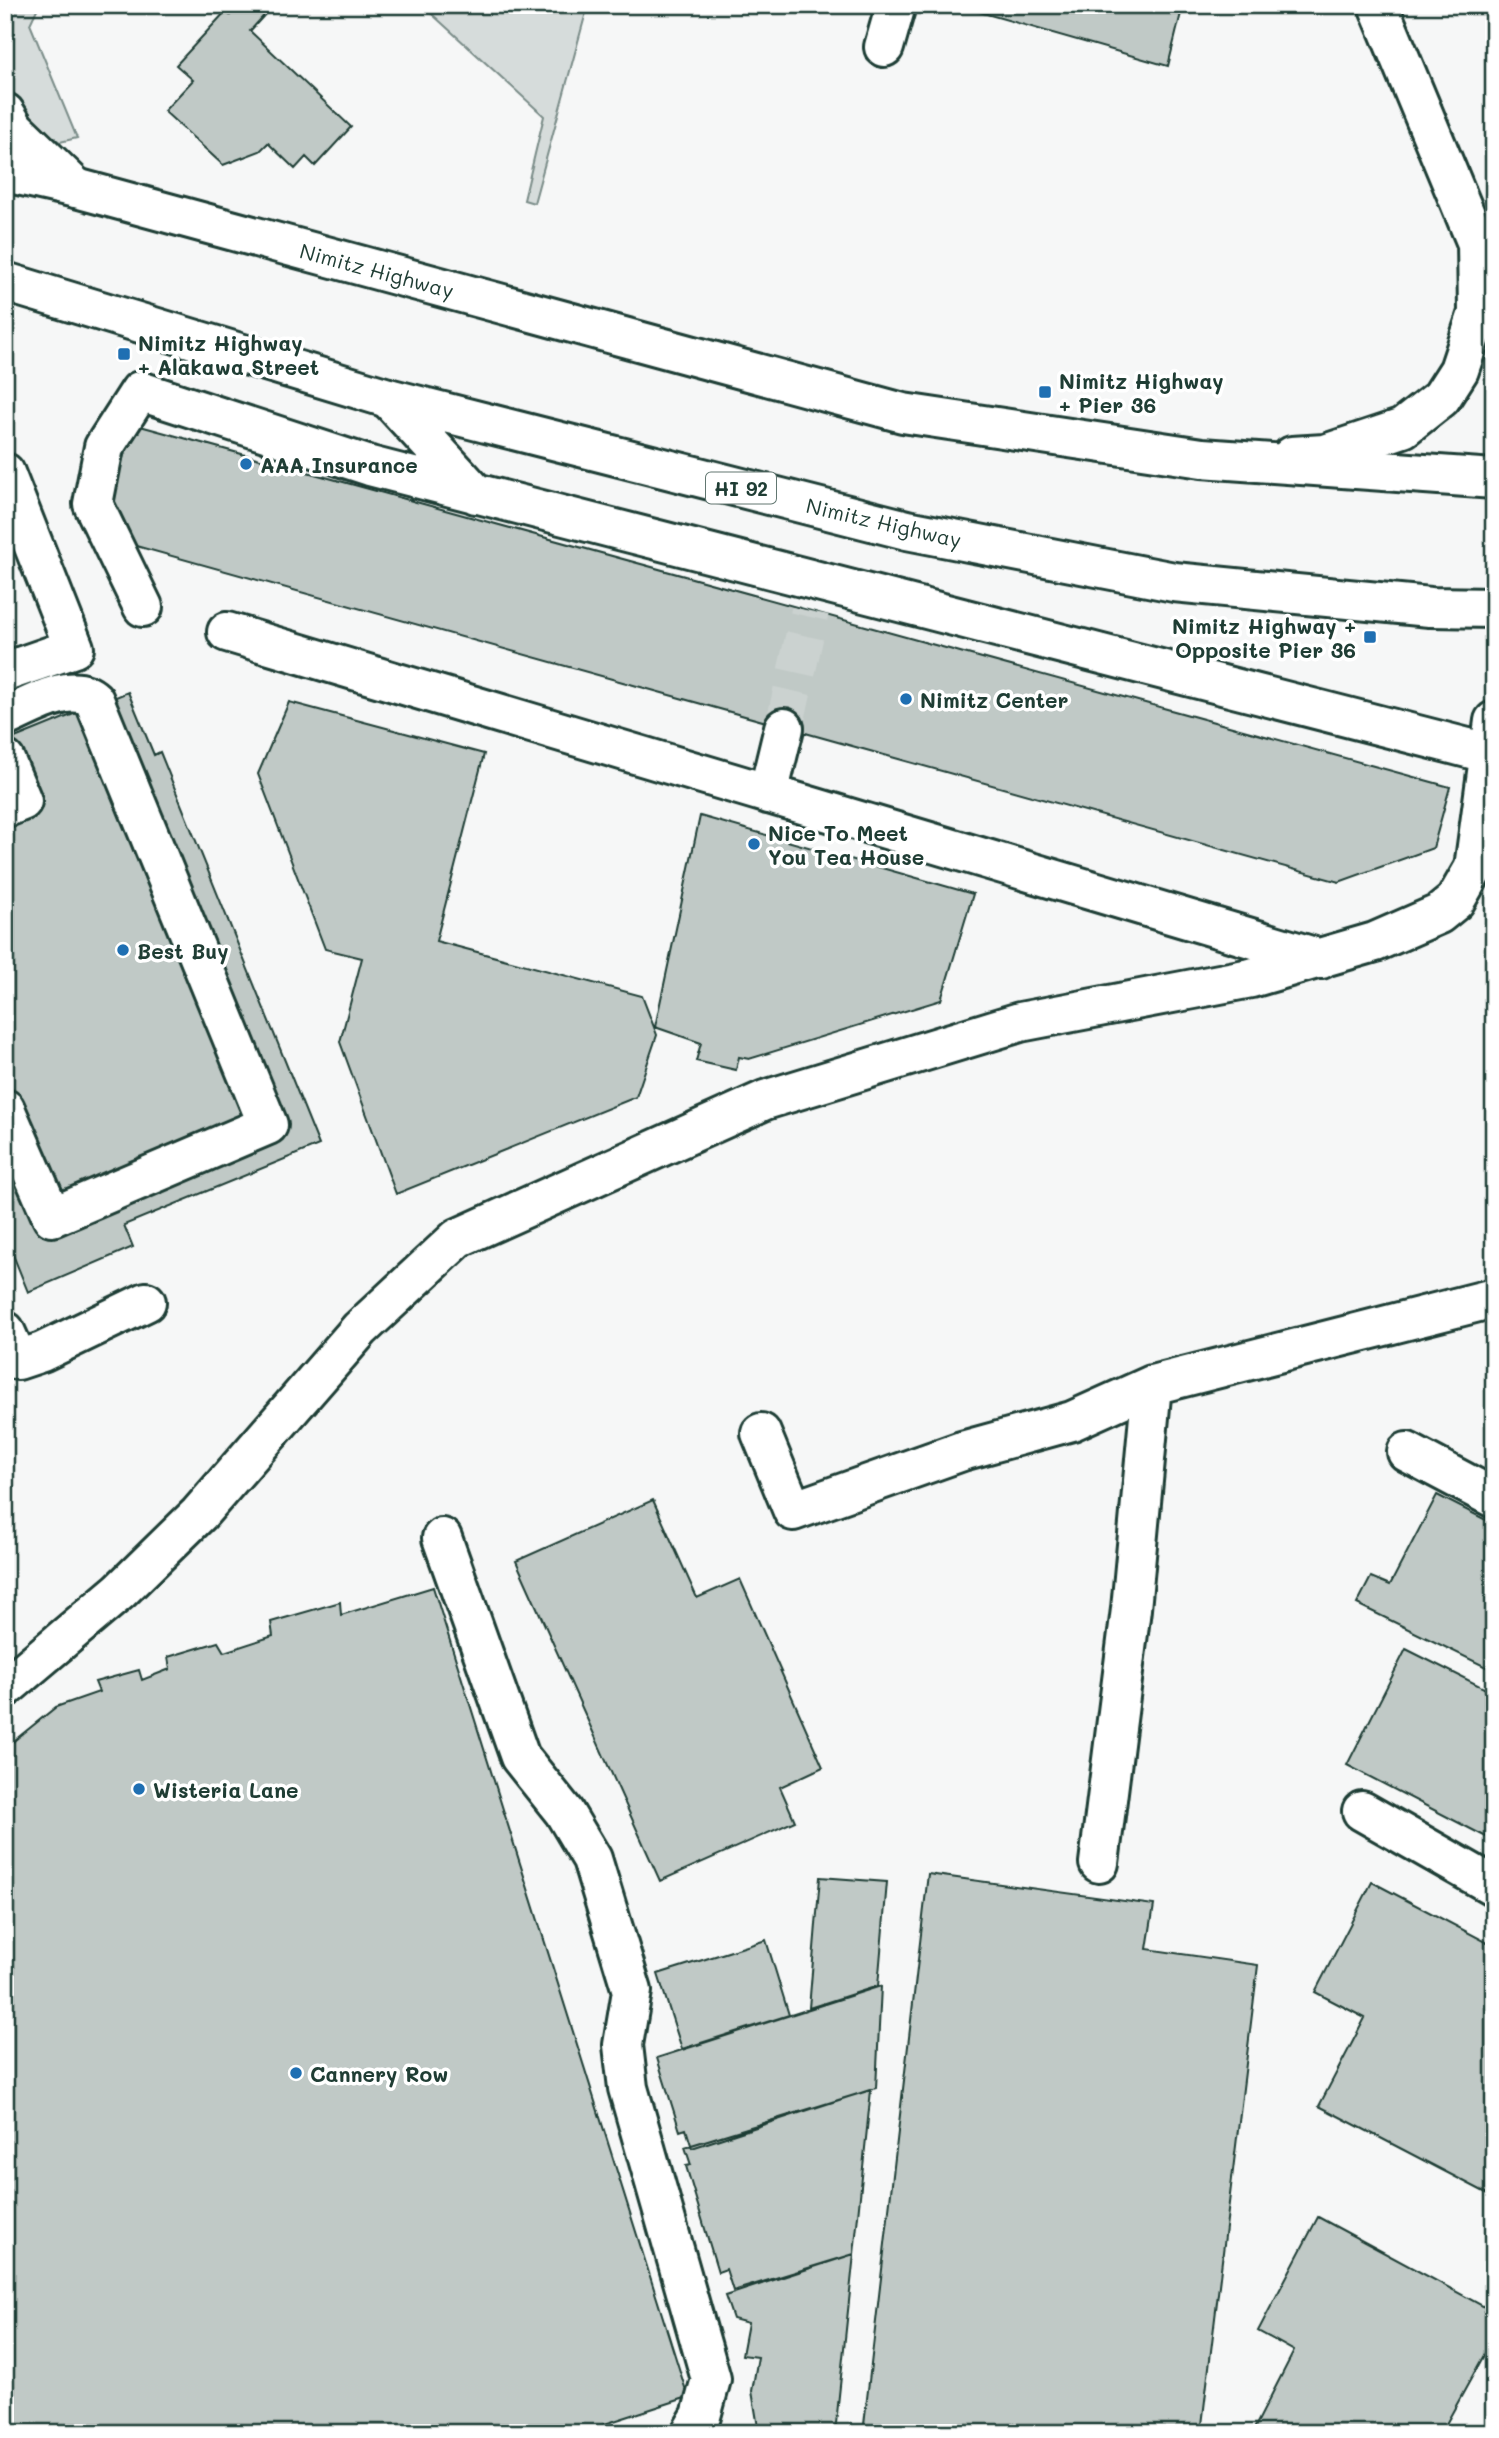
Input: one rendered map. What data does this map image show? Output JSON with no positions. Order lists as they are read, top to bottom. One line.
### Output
{"streets":{"main road":["Nimitz Highway","HI 92"]},"places":{"transit":["Nimitz Highway + Alakawa Street","Nimitz Highway + Pier 36","Nimitz Highway + Opposite Pier 36"],"other":["AAA Insurance","Nimitz Center","Nice To Meet You Tea House","Best Buy","Wisteria Lane","Cannery Row"]}}
